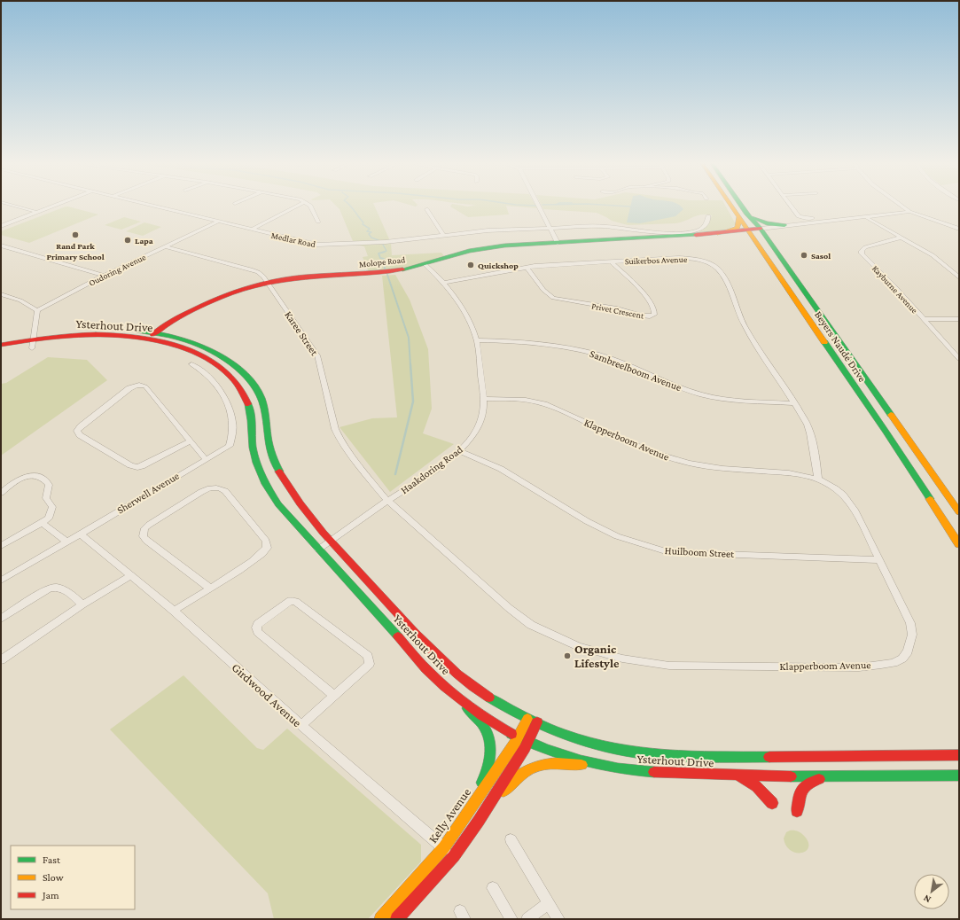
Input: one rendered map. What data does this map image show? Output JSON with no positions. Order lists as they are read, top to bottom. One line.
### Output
{"streets":{"main road":["Molope Road","Ysterhout Drive","Beyers Naudé Drive","Kelly Avenue"],"street":["Medlar Road","Suikerbos Avenue","Oudoring Avenue","Kayburne Avenue","Privet Crescent","Karee Street","Sambreelboom Avenue","Klapperboom Avenue","Haakdoring Road","Sherwell Avenue","Huilboom Street","Girdwood Avenue"]},"crossings":[["Medlar Road","Oudoring Avenue"],["Suikerbos Avenue","Privet Crescent"],["Suikerbos Avenue","Sambreelboom Avenue"],["Suikerbos Avenue","Klapperboom Avenue"],["Suikerbos Avenue","Haakdoring Road"],["Molope Road","Ysterhout Drive"],["Molope Road","Karee Street"],["Molope Road","Beyers Naudé Drive"],["Molope Road","Haakdoring Road"],["Oudoring Avenue","Karee Street"],["Ysterhout Drive","Haakdoring Road"],["Ysterhout Drive","Kelly Avenue"],["Karee Street","Klapperboom Avenue"],["Karee Street","Haakdoring Road"],["Sambreelboom Avenue","Haakdoring Road"],["Klapperboom Avenue","Haakdoring Road"],["Klapperboom Avenue","Huilboom Street"],["Haakdoring Road","Huilboom Street"],["Sherwell Avenue","Girdwood Avenue"],["Girdwood Avenue","Kelly Avenue"]],"places":["Rand Park Primary School","Lapa","Sasol","Quickshop","Organic Lifestyle"],"legend":["Fast","Slow","Jam"],"north":"bottom left"}
